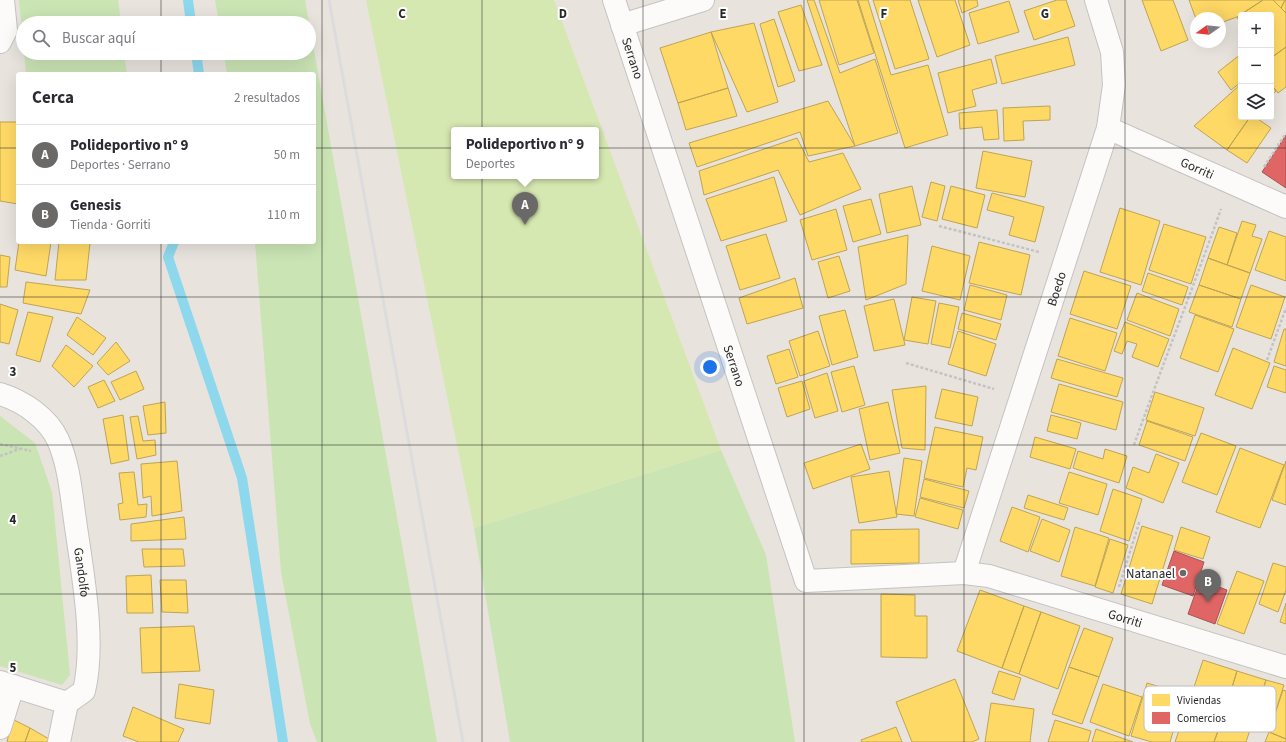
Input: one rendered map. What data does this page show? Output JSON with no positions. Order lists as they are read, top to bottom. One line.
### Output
{"streets":{"street":["Serrano","Gorriti","Boedo","Gandolfo"]},"crossings":[["Serrano","Gorriti"],["Serrano","Boedo"],["Gorriti","Boedo"]],"places":["Natanael"],"legend":["Viviendas","Comercios"],"north":"left","page":{"map_buttons":["+","−"],"search":"Buscar aquí","heading":["Cerca","2 resultados"],"list":[{"mark":"A","name":"Polideportivo n° 9","note":"Deportes · Serrano","value":"50 m"},{"mark":"B","name":"Genesis","note":"Tienda · Gorriti","value":"110 m"}],"popup":["Polideportivo n° 9","Deportes"],"pins":["A","B"]},"grid":{"columns":["C","D","E","F","G"],"rows":["3","4","5"]}}
